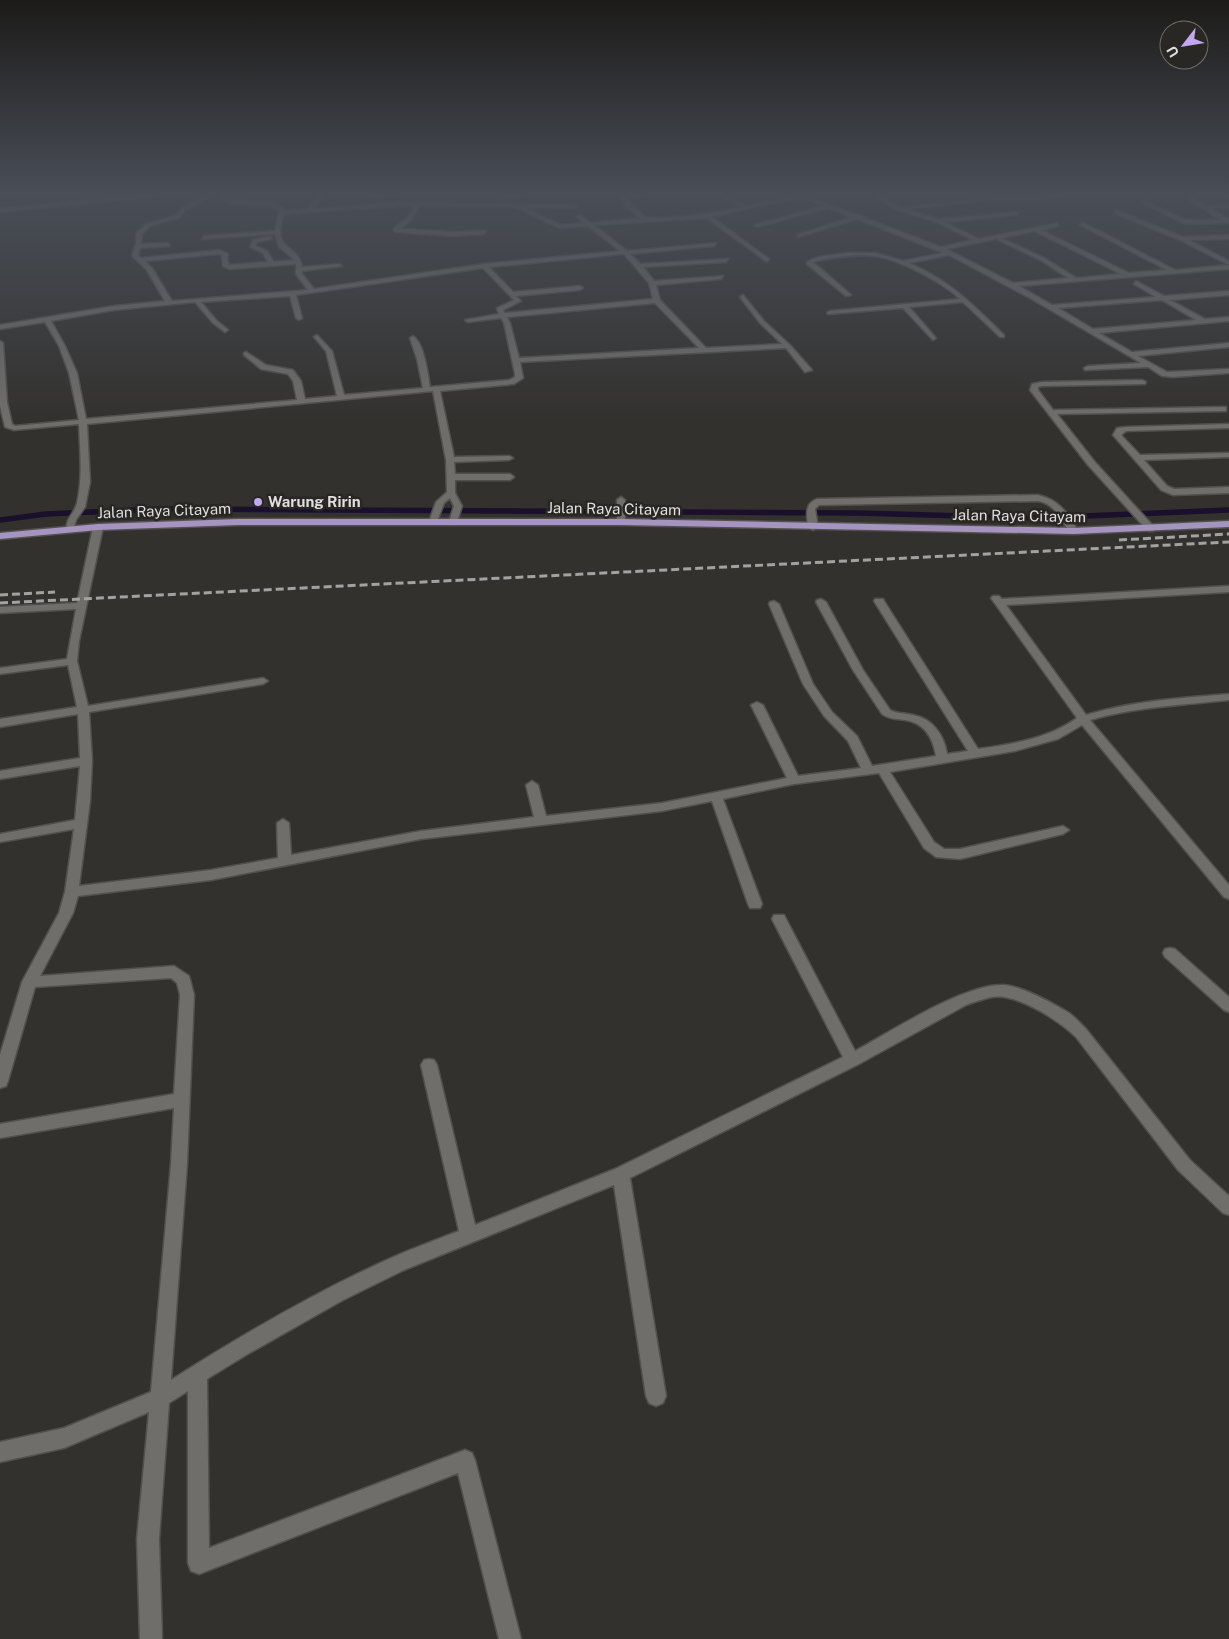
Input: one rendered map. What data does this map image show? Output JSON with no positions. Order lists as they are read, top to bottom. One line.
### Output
{"streets":{"main road":["Jalan Raya Citayam"]},"places":["Warung Ririn"],"north":"bottom left"}
